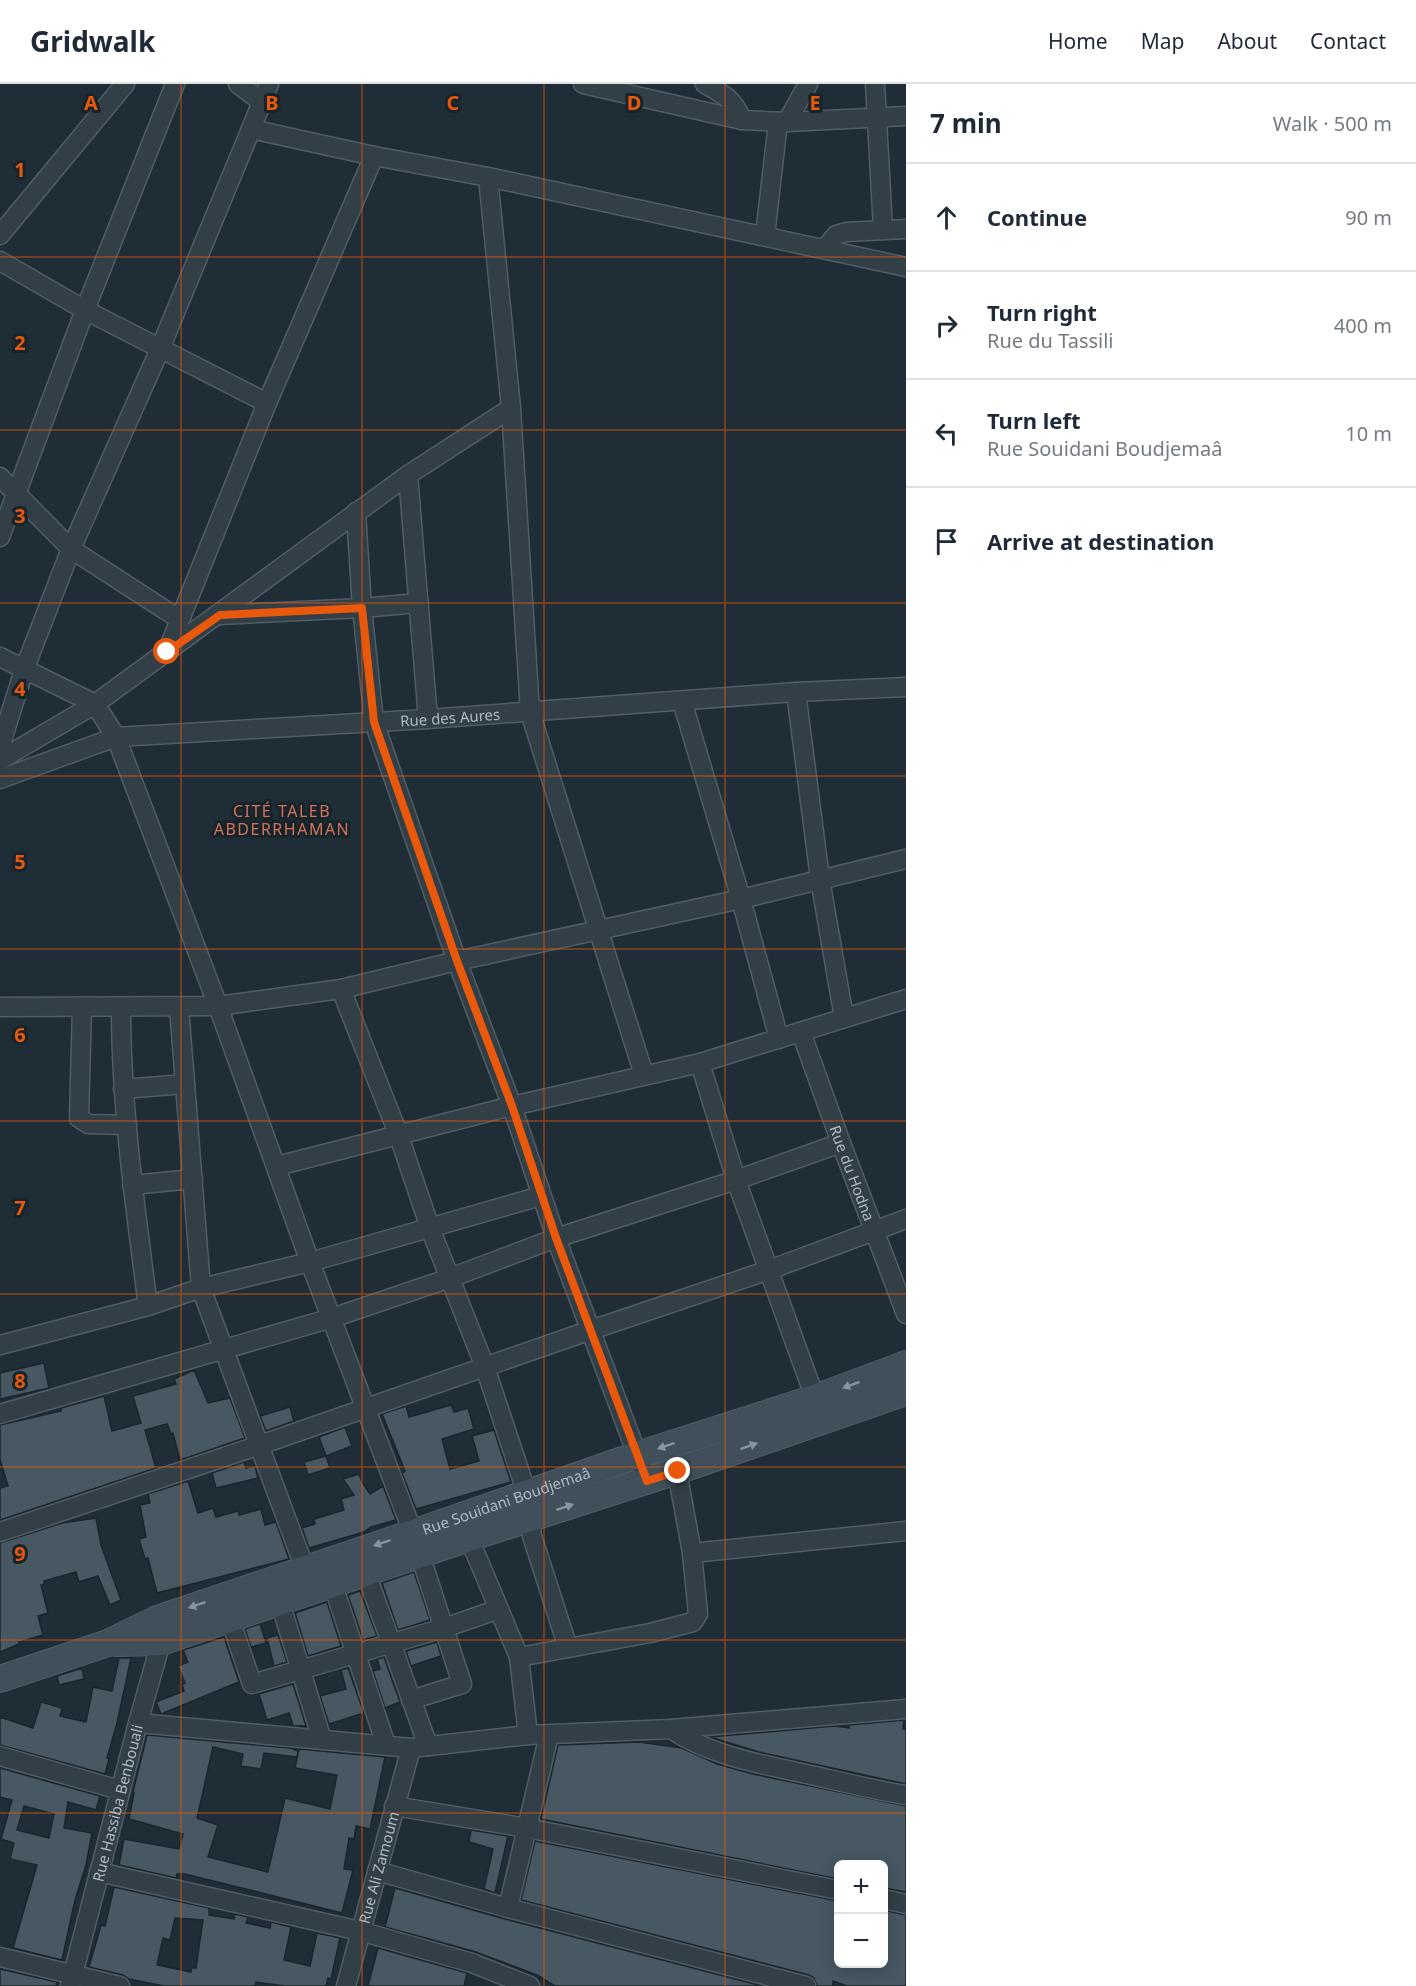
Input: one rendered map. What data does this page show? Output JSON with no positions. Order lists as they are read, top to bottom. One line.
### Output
{"streets":{"main road":["Rue Souidani Boudjemaâ"],"street":["Rue des Aures","Rue du Hodna","Rue Hassiba Benbouali","Rue Ali Zamoum"]},"crossings":[["Rue Souidani Boudjemaâ","Rue Hassiba Benbouali"]],"districts":["CITÉ TALEB ABDERRHAMAN"],"page":{"header":"Gridwalk","nav":["Home","Map","About","Contact"],"heading":["7 min","Walk · 500 m"],"list":[["Continue","90 m"],["Turn right","Rue du Tassili","400 m"],["Turn left","Rue Souidani Boudjemaâ","10 m"],"Arrive at destination"],"map_buttons":["+","−"]},"grid":{"columns":["A","B","C","D","E"],"rows":["1","2","3","4","5","6","7","8","9"]}}
